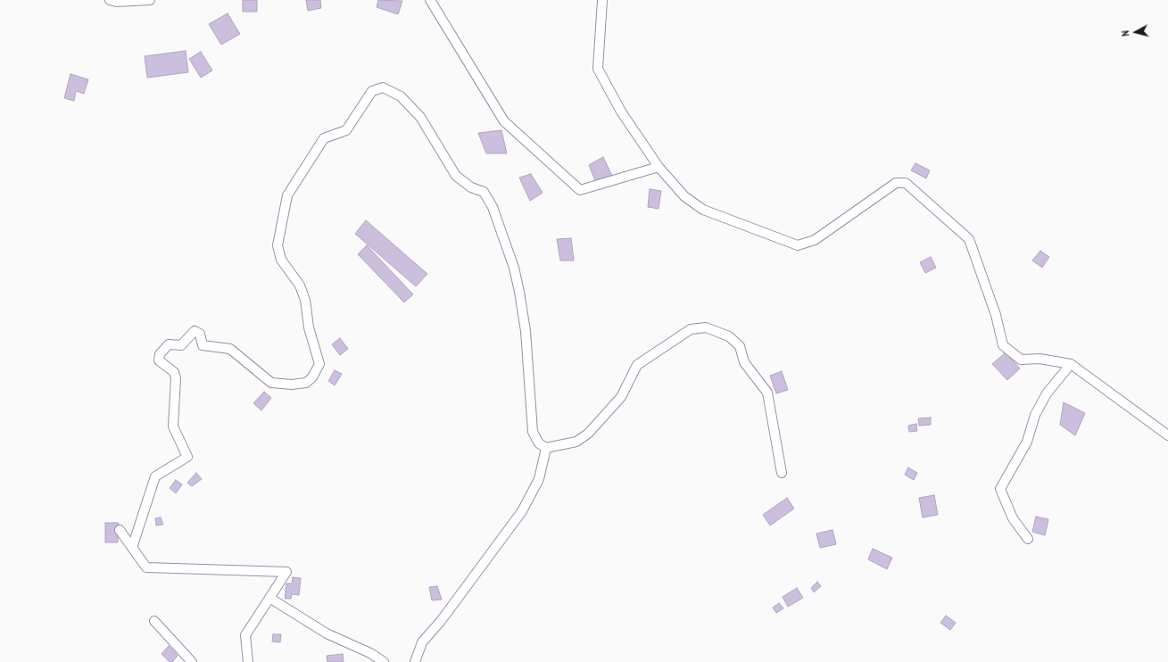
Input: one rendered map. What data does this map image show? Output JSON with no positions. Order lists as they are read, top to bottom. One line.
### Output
{"north":"left"}
